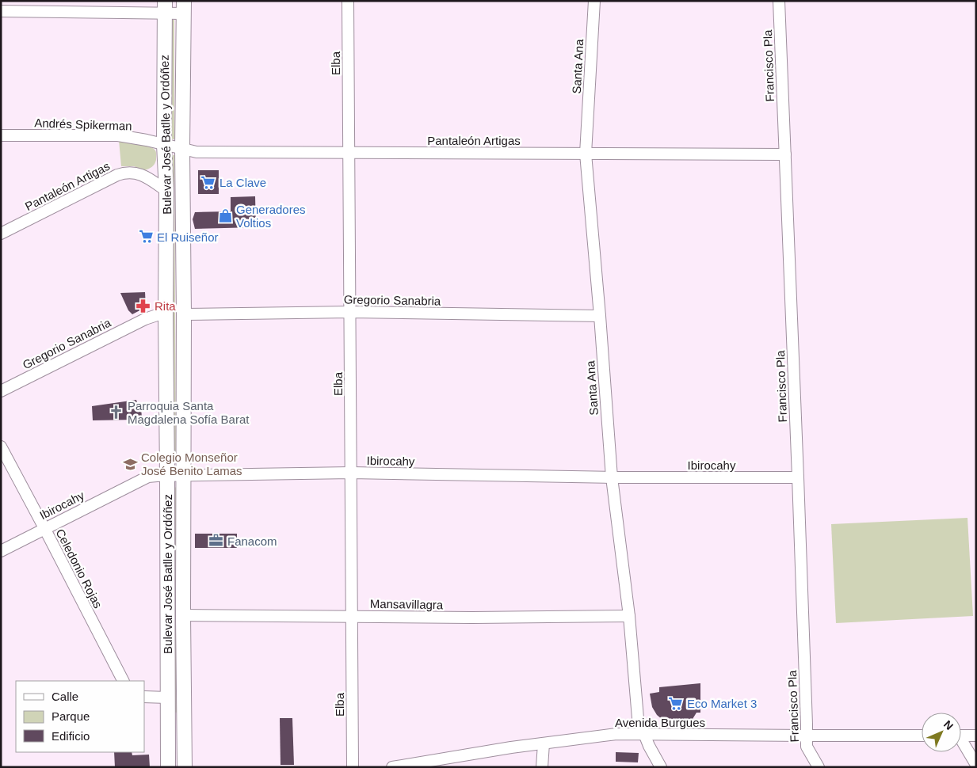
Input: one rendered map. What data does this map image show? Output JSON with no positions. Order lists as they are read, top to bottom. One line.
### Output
{"streets":{"main road":["Bulevar José Batlle y Ordóñez"],"street":["Elba","Francisco Pla","Santa Ana","Andrés Spikerman","Pantaleón Artigas","Gregorio Sanabria","Ibirocahy","Celedonio Rojas","Mansavillagra","Avenida Burgues"]},"crossings":[["Elba","Pantaleón Artigas"],["Elba","Gregorio Sanabria"],["Elba","Ibirocahy"],["Elba","Mansavillagra"],["Francisco Pla","Pantaleón Artigas"],["Francisco Pla","Ibirocahy"],["Francisco Pla","Avenida Burgues"],["Santa Ana","Pantaleón Artigas"],["Santa Ana","Gregorio Sanabria"],["Santa Ana","Ibirocahy"],["Santa Ana","Mansavillagra"],["Santa Ana","Avenida Burgues"],["Andrés Spikerman","Bulevar José Batlle y Ordóñez"],["Andrés Spikerman","Pantaleón Artigas"],["Bulevar José Batlle y Ordóñez","Pantaleón Artigas"],["Bulevar José Batlle y Ordóñez","Gregorio Sanabria"],["Bulevar José Batlle y Ordóñez","Ibirocahy"],["Bulevar José Batlle y Ordóñez","Mansavillagra"],["Ibirocahy","Celedonio Rojas"]],"places":{"supermarket":["La Clave","El Ruiseñor","Eco Market 3"],"shop":["Generadores Voltios"],"pharmacy":["Rita"],"church":["Parroquia Santa Magdalena Sofía Barat"],"school or university":["Colegio Monseñor José Benito Lamas"],"office":["Fanacom"]},"legend":["Calle","Parque","Edificio"],"north":"top right"}
